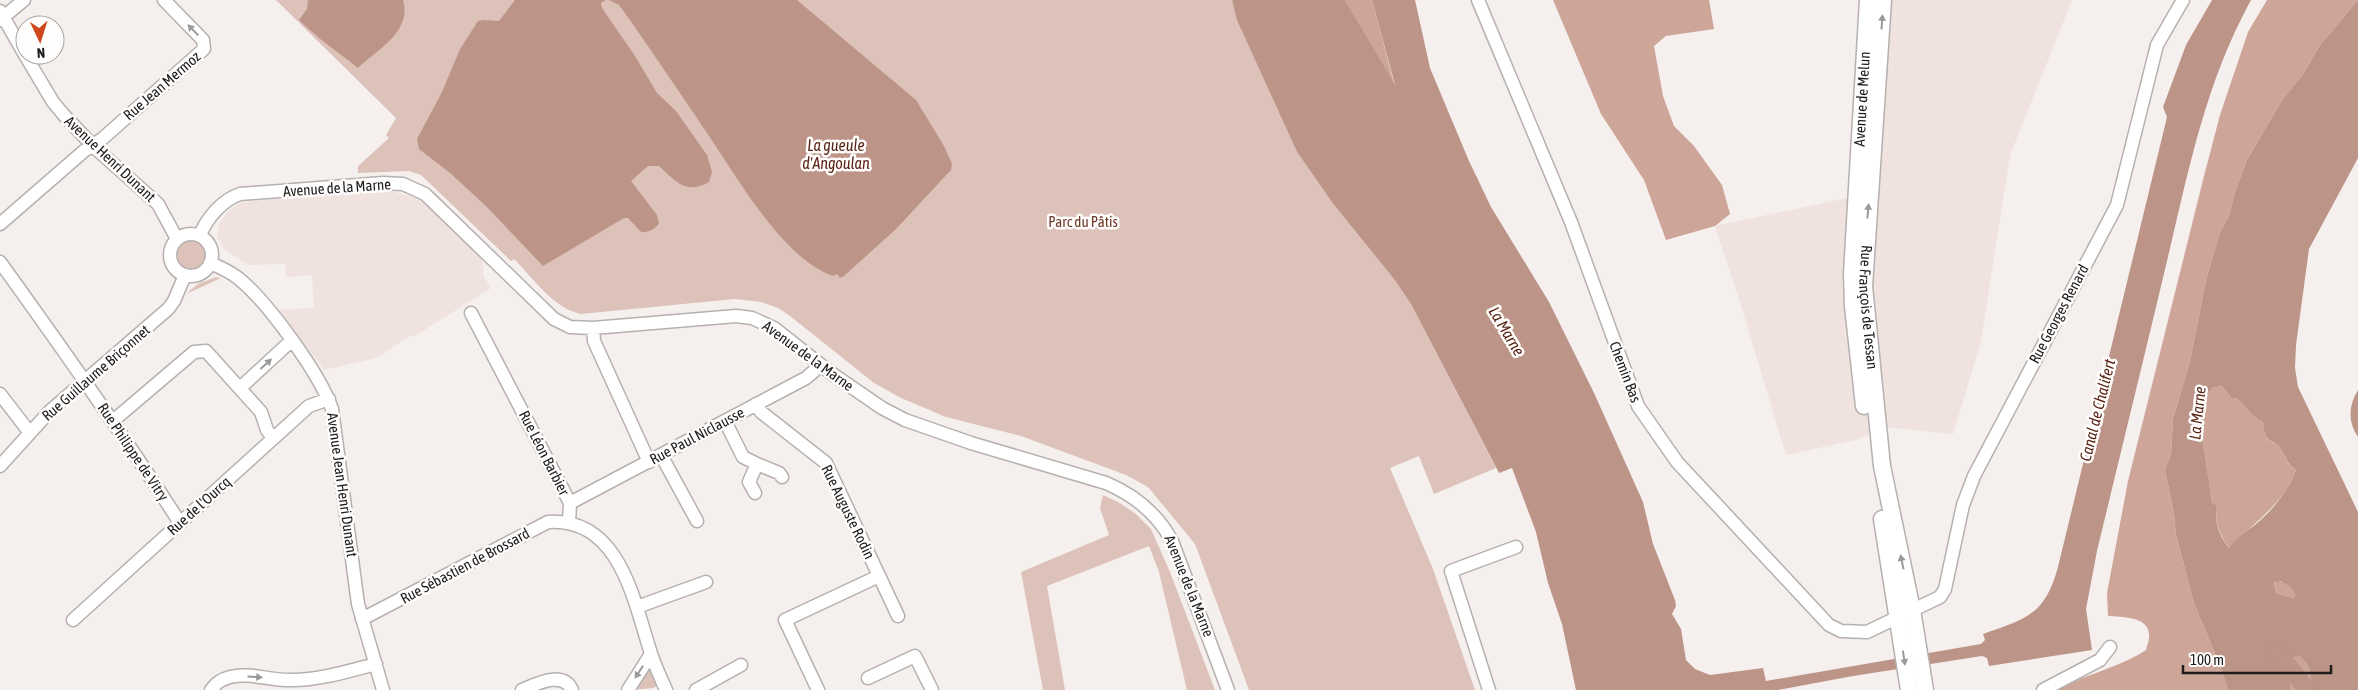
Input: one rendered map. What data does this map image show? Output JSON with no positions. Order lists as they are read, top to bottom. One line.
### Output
{"streets":{"main road":["Avenue de Melun","Rue François de Tessan"],"street":["Rue Jean Mermoz","Avenue Henri Dunant","Avenue de la Marne","Rue Georges Renard","Chemin Bas","Rue Guillaume Briçonnet","Rue Paul Niclausse","Rue Philippe de Vitry","Rue Léon Barbier","Avenue Jean Henri Dunant","Rue de l'Ourcq","Rue Auguste Rodin","Rue Sébastien de Brossard"]},"crossings":[["Rue Jean Mermoz","Avenue Henri Dunant"],["Avenue de Melun","Rue François de Tessan"],["Avenue Henri Dunant","Avenue de la Marne"],["Avenue Henri Dunant","Rue Guillaume Briçonnet"],["Avenue Henri Dunant","Avenue Jean Henri Dunant"],["Avenue de la Marne","Rue Guillaume Briçonnet"],["Avenue de la Marne","Rue Paul Niclausse"],["Avenue de la Marne","Avenue Jean Henri Dunant"],["Rue François de Tessan","Rue Georges Renard"],["Rue François de Tessan","Chemin Bas"],["Rue Guillaume Briçonnet","Rue Philippe de Vitry"],["Rue Guillaume Briçonnet","Avenue Jean Henri Dunant"],["Rue Paul Niclausse","Rue Léon Barbier"],["Rue Paul Niclausse","Rue Auguste Rodin"],["Rue Philippe de Vitry","Rue de l'Ourcq"],["Rue Léon Barbier","Rue Sébastien de Brossard"],["Avenue Jean Henri Dunant","Rue de l'Ourcq"],["Avenue Jean Henri Dunant","Rue Sébastien de Brossard"]],"water":["La gueule d'Angoulan","La Marne","Canal de Chalifert"],"parks":["Parc du Pâtis"],"scale_bar":"100 m","north":"bottom"}
